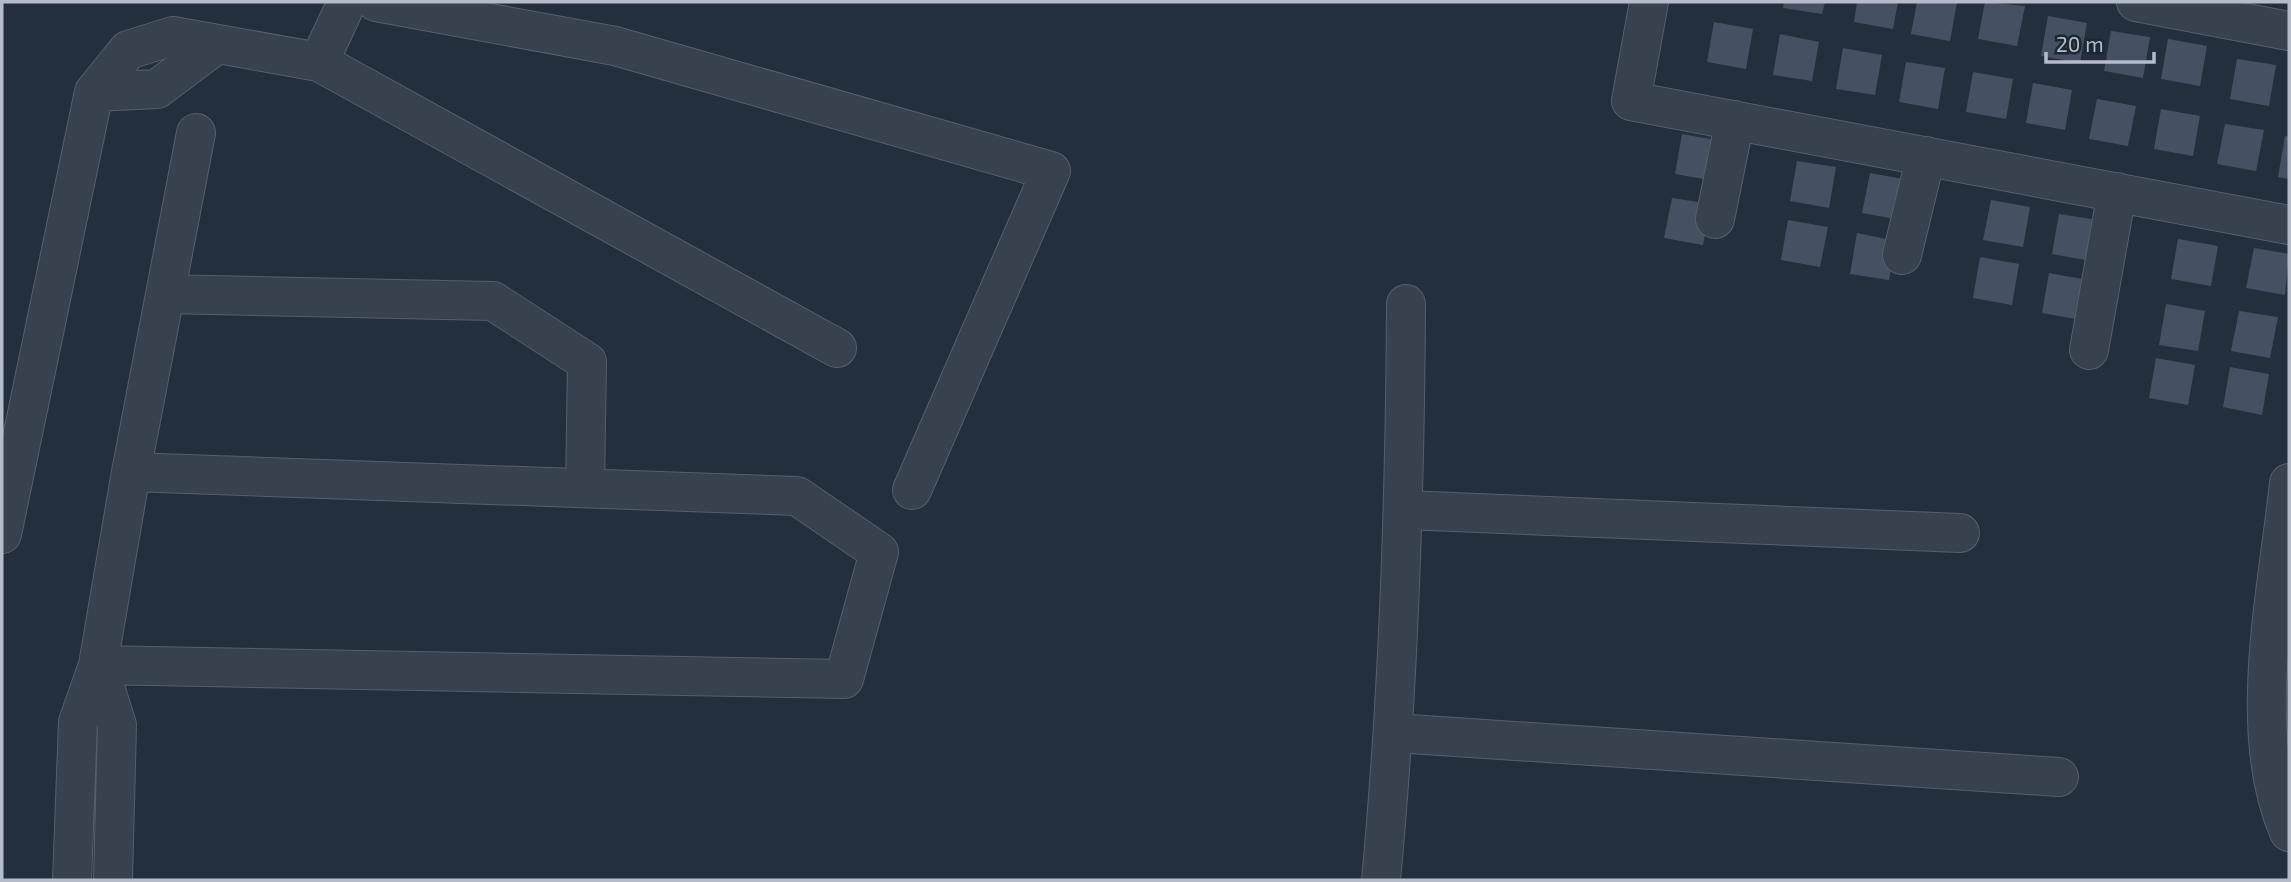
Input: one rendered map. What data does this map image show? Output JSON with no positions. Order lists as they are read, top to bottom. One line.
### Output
{"scale_bar":"20 m"}
